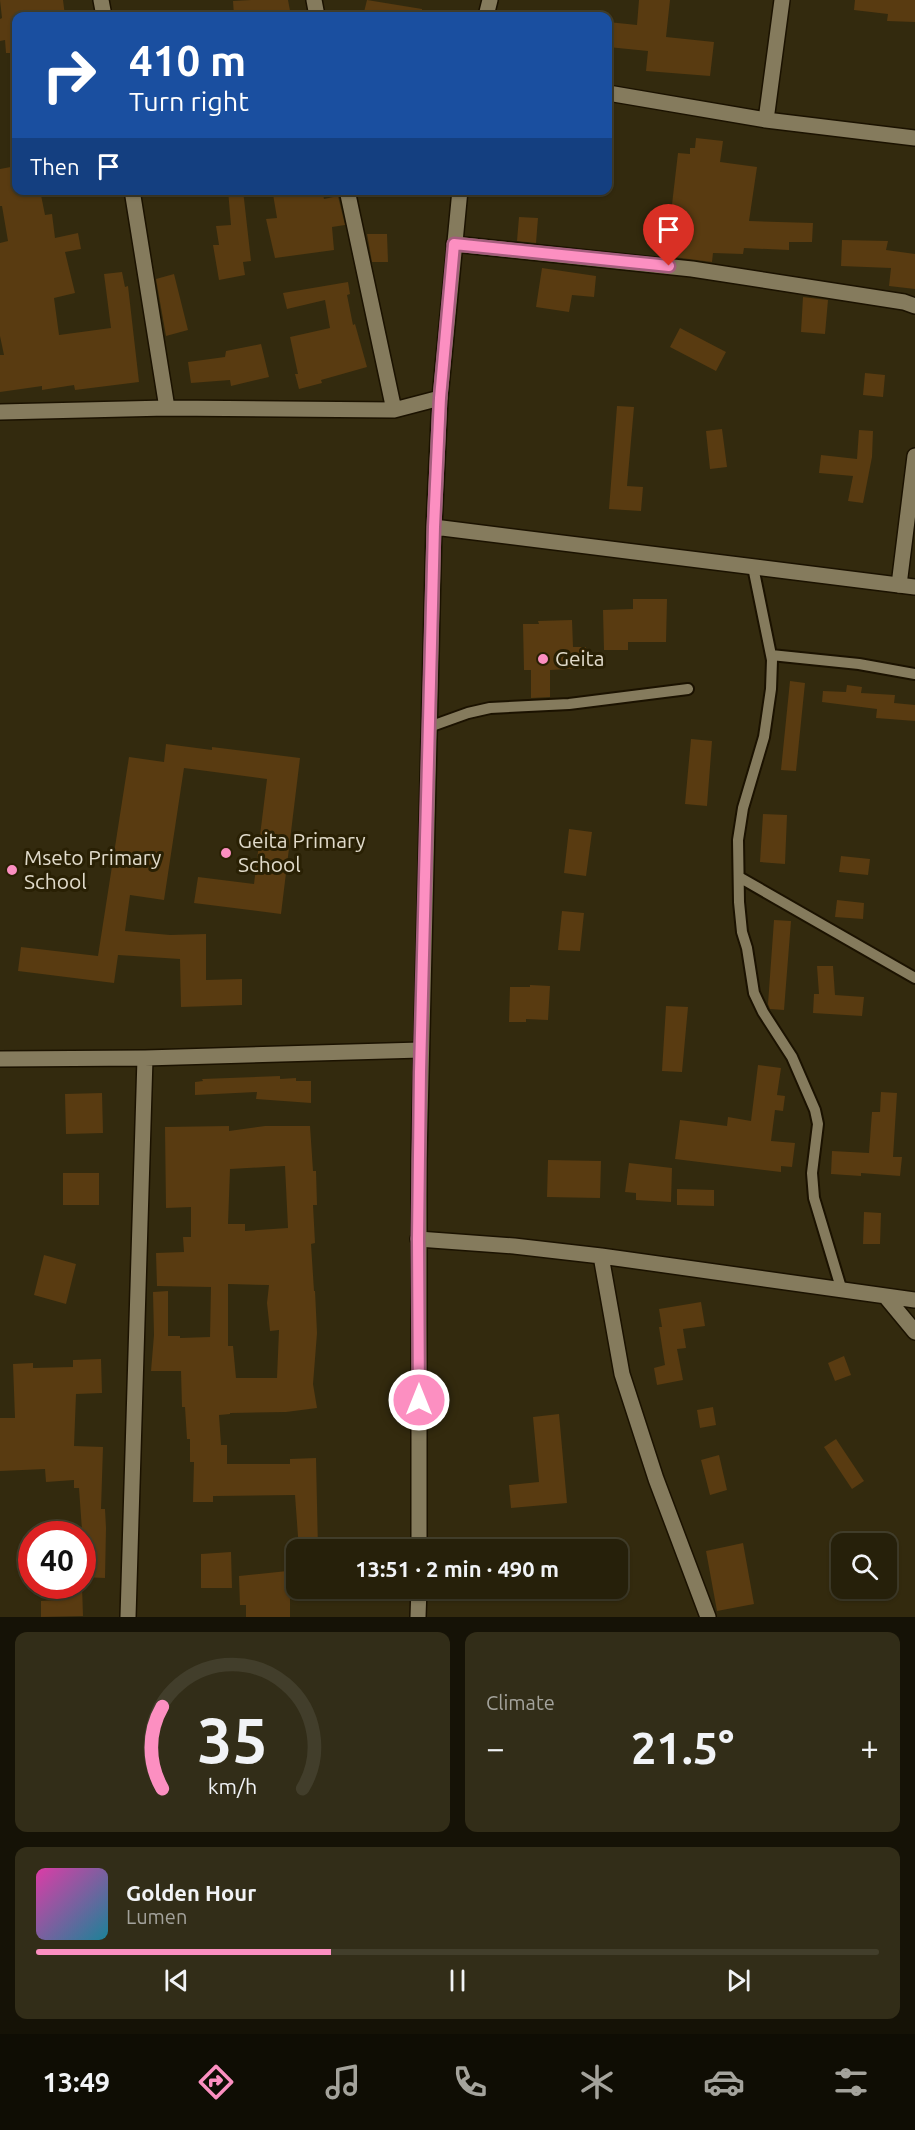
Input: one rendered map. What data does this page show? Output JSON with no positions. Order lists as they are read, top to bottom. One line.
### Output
{"places":["Geita","Geita Primary School","Mseto Primary School"],"page":{"turn":["410 m","Turn right"],"then":"Then","limit":"40","trip":"13:51 · 2 min · 490 m","tile":"Climate","heat":["−","21.5°","+"],"song":["Golden Hour","Lumen"],"tabs":"13:49","gauge":["35","km/h"]}}
